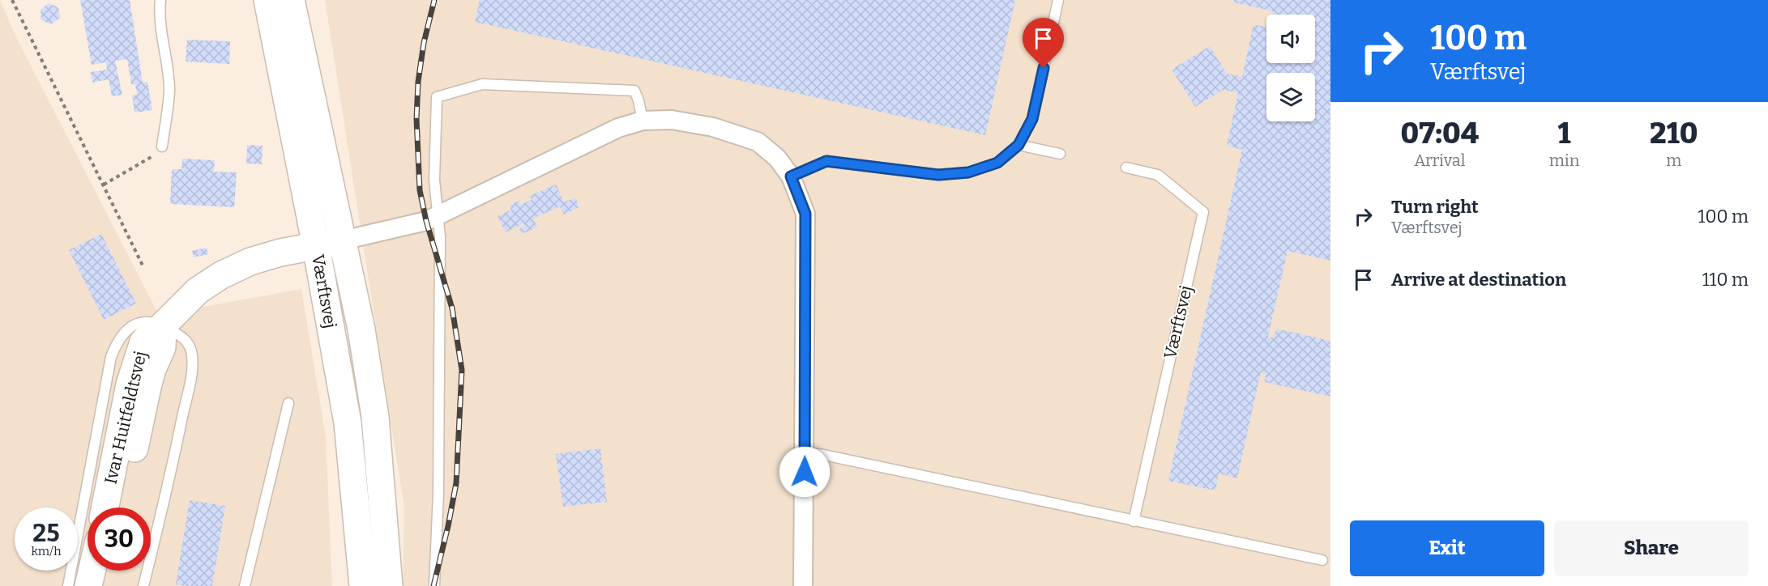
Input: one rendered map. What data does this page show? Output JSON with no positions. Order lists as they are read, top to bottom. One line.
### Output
{"streets":{"street":["Værftsvej","Ivar Huitfeldtsvej"]},"crossings":[["Værftsvej","Ivar Huitfeldtsvej"]],"page":{"turn":["100 m","Værftsvej"],"eta":["07:04","Arrival","1","min","210","m"],"list":[{"name":"Turn right","note":"Værftsvej","value":"100 m"},{"name":"Arrive at destination","value":"110 m"}],"speed":"25 km/h","limit":"30","buttons":["Exit","Share"]}}
